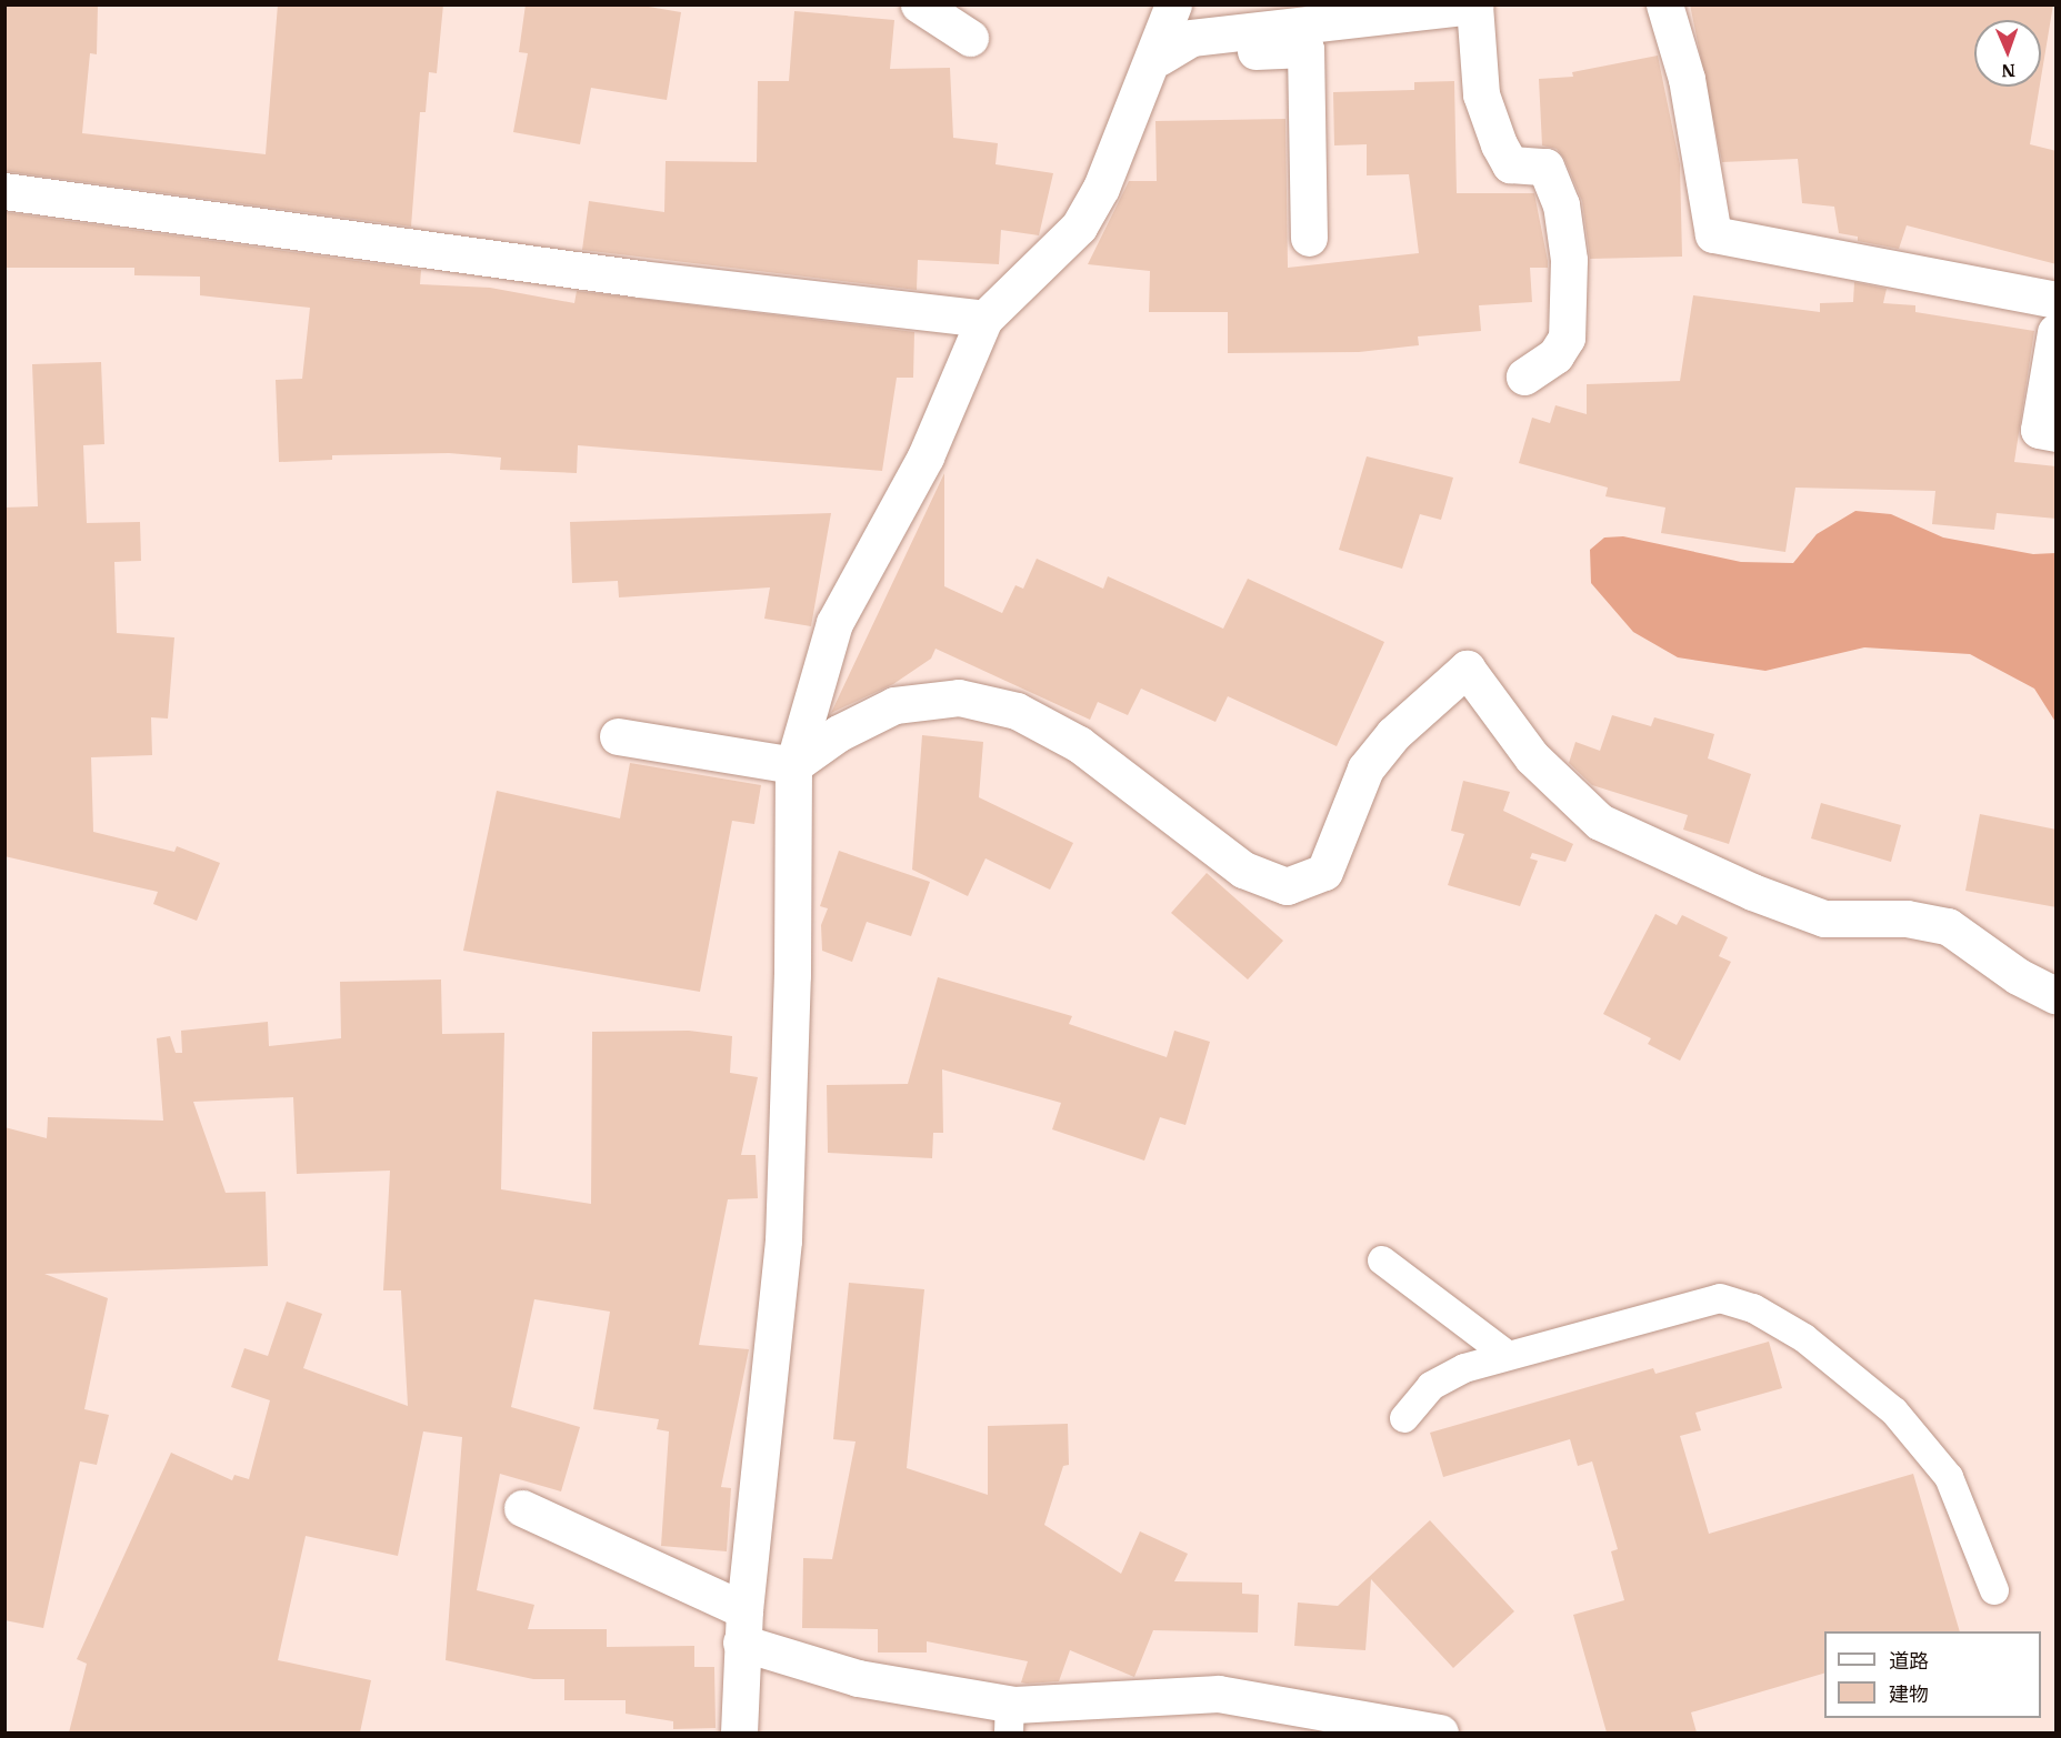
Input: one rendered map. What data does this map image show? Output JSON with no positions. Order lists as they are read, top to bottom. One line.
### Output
{"legend":["道路","建物"],"north":"bottom"}
